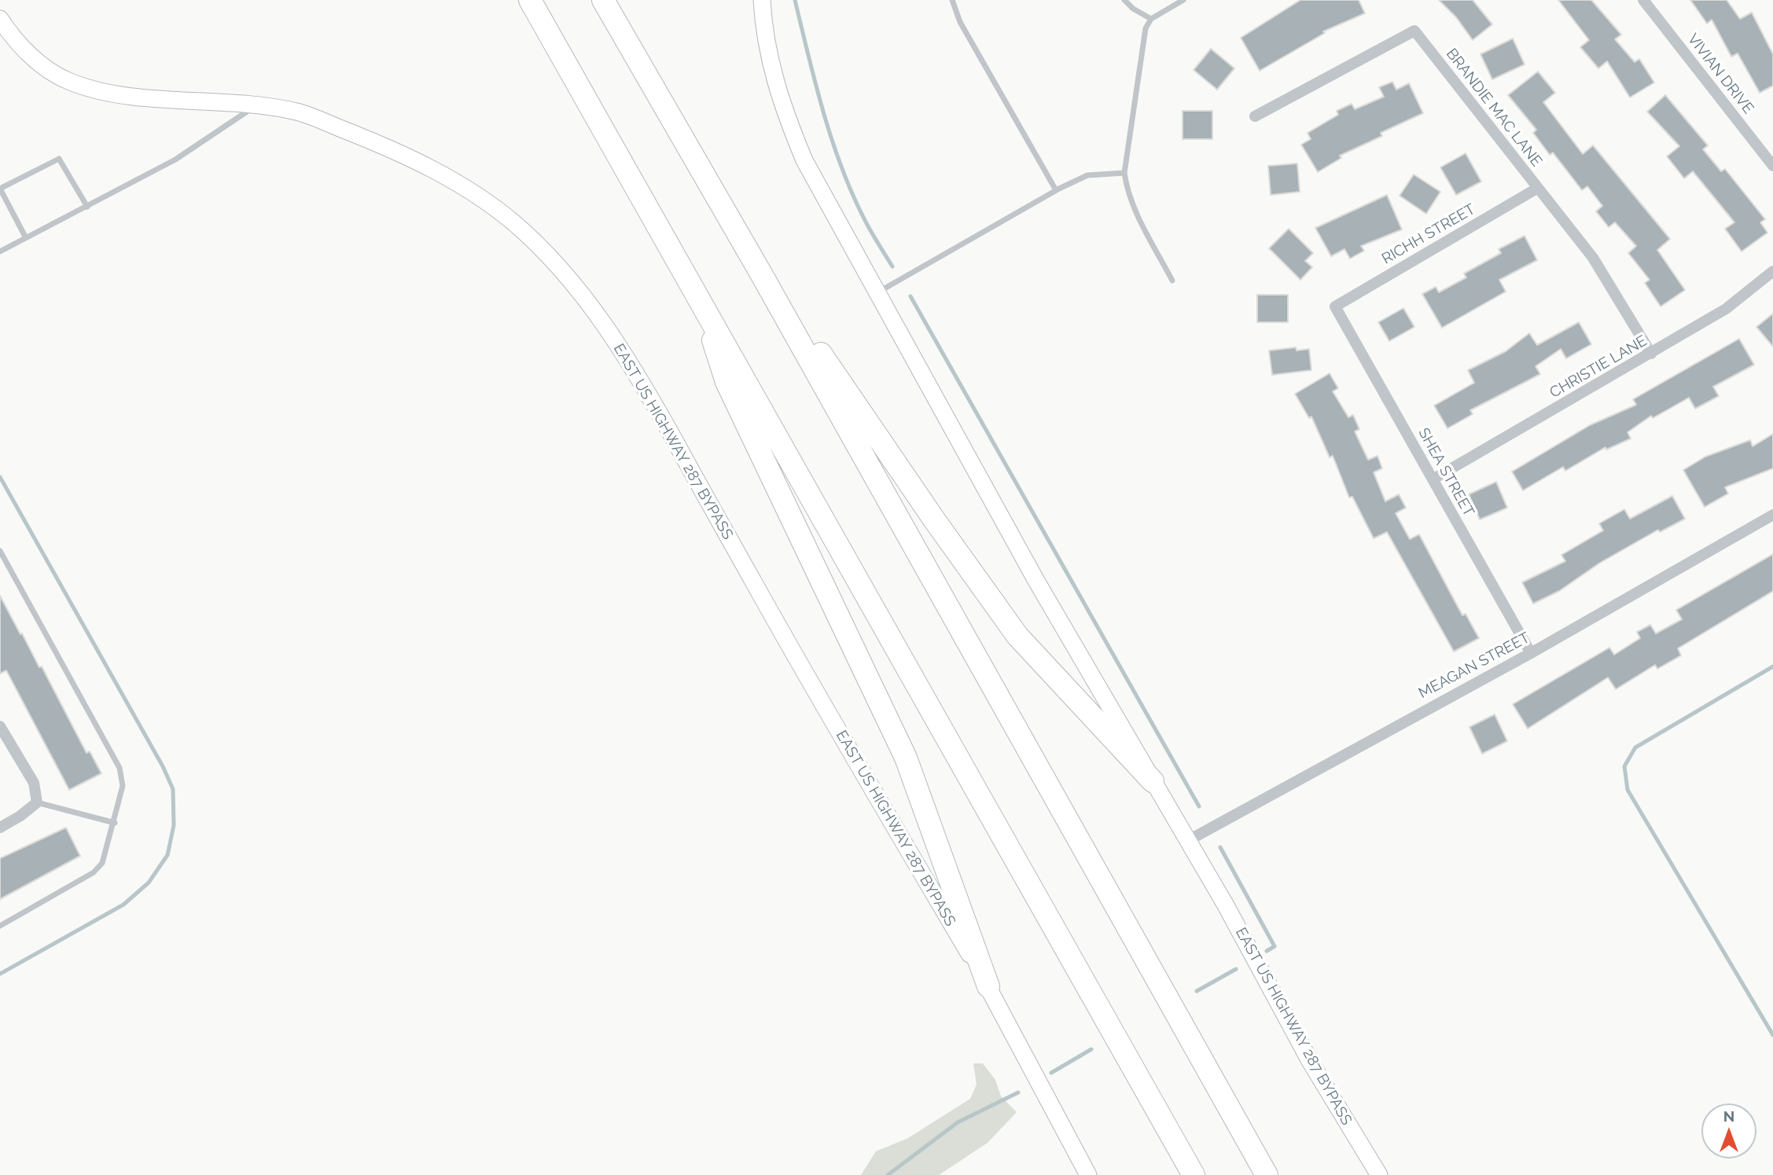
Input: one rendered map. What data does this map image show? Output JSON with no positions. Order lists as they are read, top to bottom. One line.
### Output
{"streets":{"main road":["EAST US HIGHWAY 287 BYPASS"],"street":["VIVIAN DRIVE","BRANDIE MAC LANE","RICHH STREET","CHRISTIE LANE","SHEA STREET","MEAGAN STREET"]},"crossings":[["BRANDIE MAC LANE","RICHH STREET"],["BRANDIE MAC LANE","CHRISTIE LANE"],["RICHH STREET","SHEA STREET"],["CHRISTIE LANE","SHEA STREET"],["EAST US HIGHWAY 287 BYPASS","MEAGAN STREET"],["SHEA STREET","MEAGAN STREET"]],"north":"top"}
